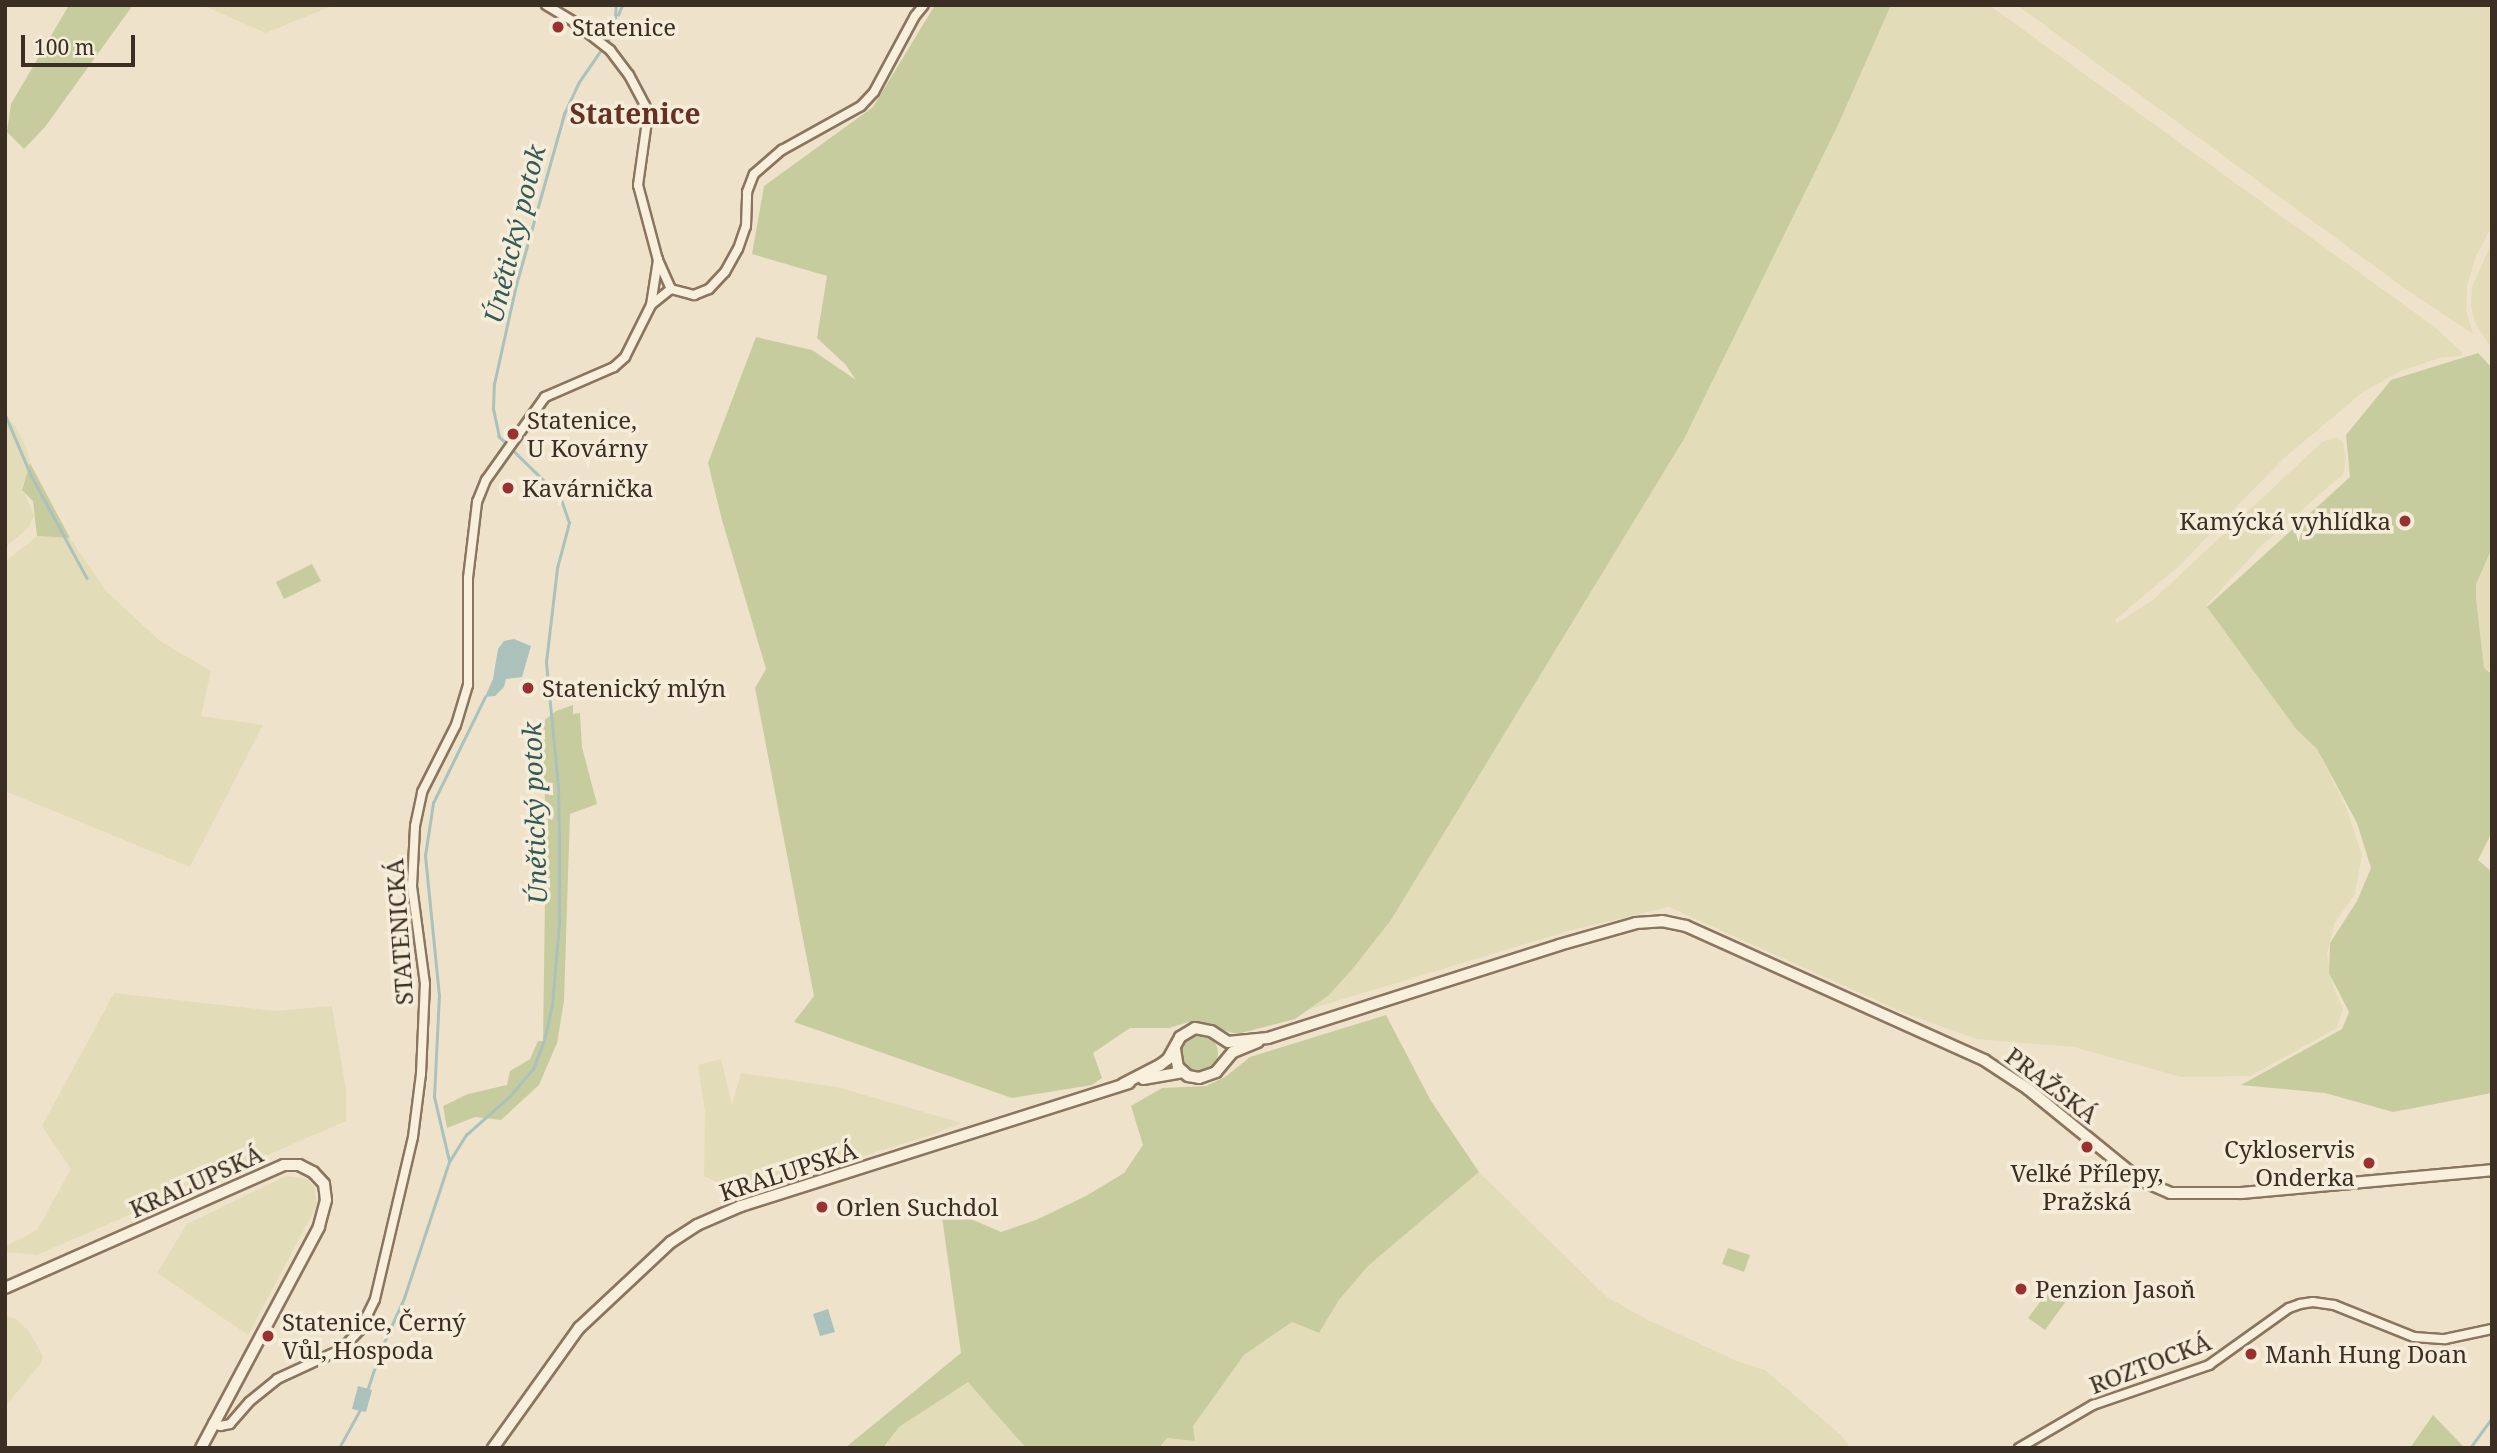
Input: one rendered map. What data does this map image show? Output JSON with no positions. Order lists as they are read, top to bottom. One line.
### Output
{"streets":{"main road":["PRAŽSKÁ","KRALUPSKÁ"],"street":["STATENICKÁ","ROZTOCKÁ"]},"crossings":[["STATENICKÁ","KRALUPSKÁ"]],"districts":["Statenice"],"water":["Únětický potok"],"places":["Statenice","Statenice, U Kovárny","Kavárnička","Kamýcká vyhlídka","Statenický mlýn","Velké Přílepy, Pražská","Cykloservis Onderka","Orlen Suchdol","Penzion Jasoň","Statenice, Černý Vůl, Hospoda","Manh Hung Doan"],"scale_bar":"100 m"}
